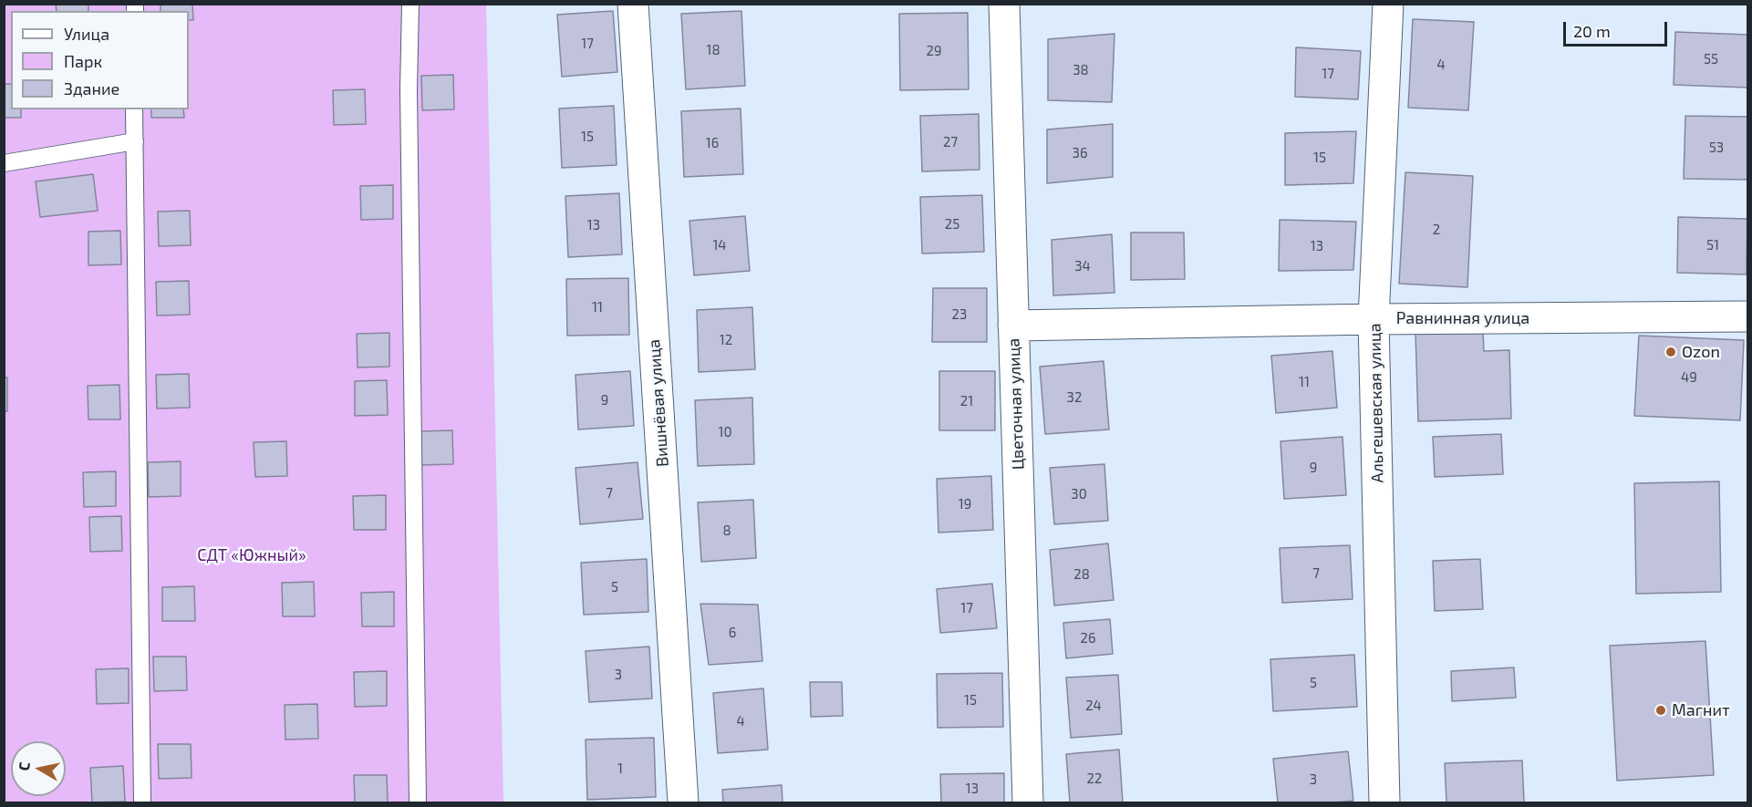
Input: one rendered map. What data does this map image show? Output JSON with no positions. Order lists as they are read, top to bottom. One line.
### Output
{"streets":{"street":["Равнинная улица","Вишнёвая улица","Альгешевская улица","Цветочная улица"]},"crossings":[["Равнинная улица","Альгешевская улица"],["Равнинная улица","Цветочная улица"]],"parks":["СДТ «Южный»"],"places":["Ozon","Магнит"],"house_numbers":["17","18","29","55","4","38","17","15","27","16","53","36","15","25","13","2","14","51","13","34","11","23","12","49","11","32","9","21","10","9","7","30","19","8","7","28","5","17","6","26","3","5","15","24","4","1","22","3","13"],"legend":["Улица","Парк","Здание"],"scale_bar":"20 m","north":"left"}
